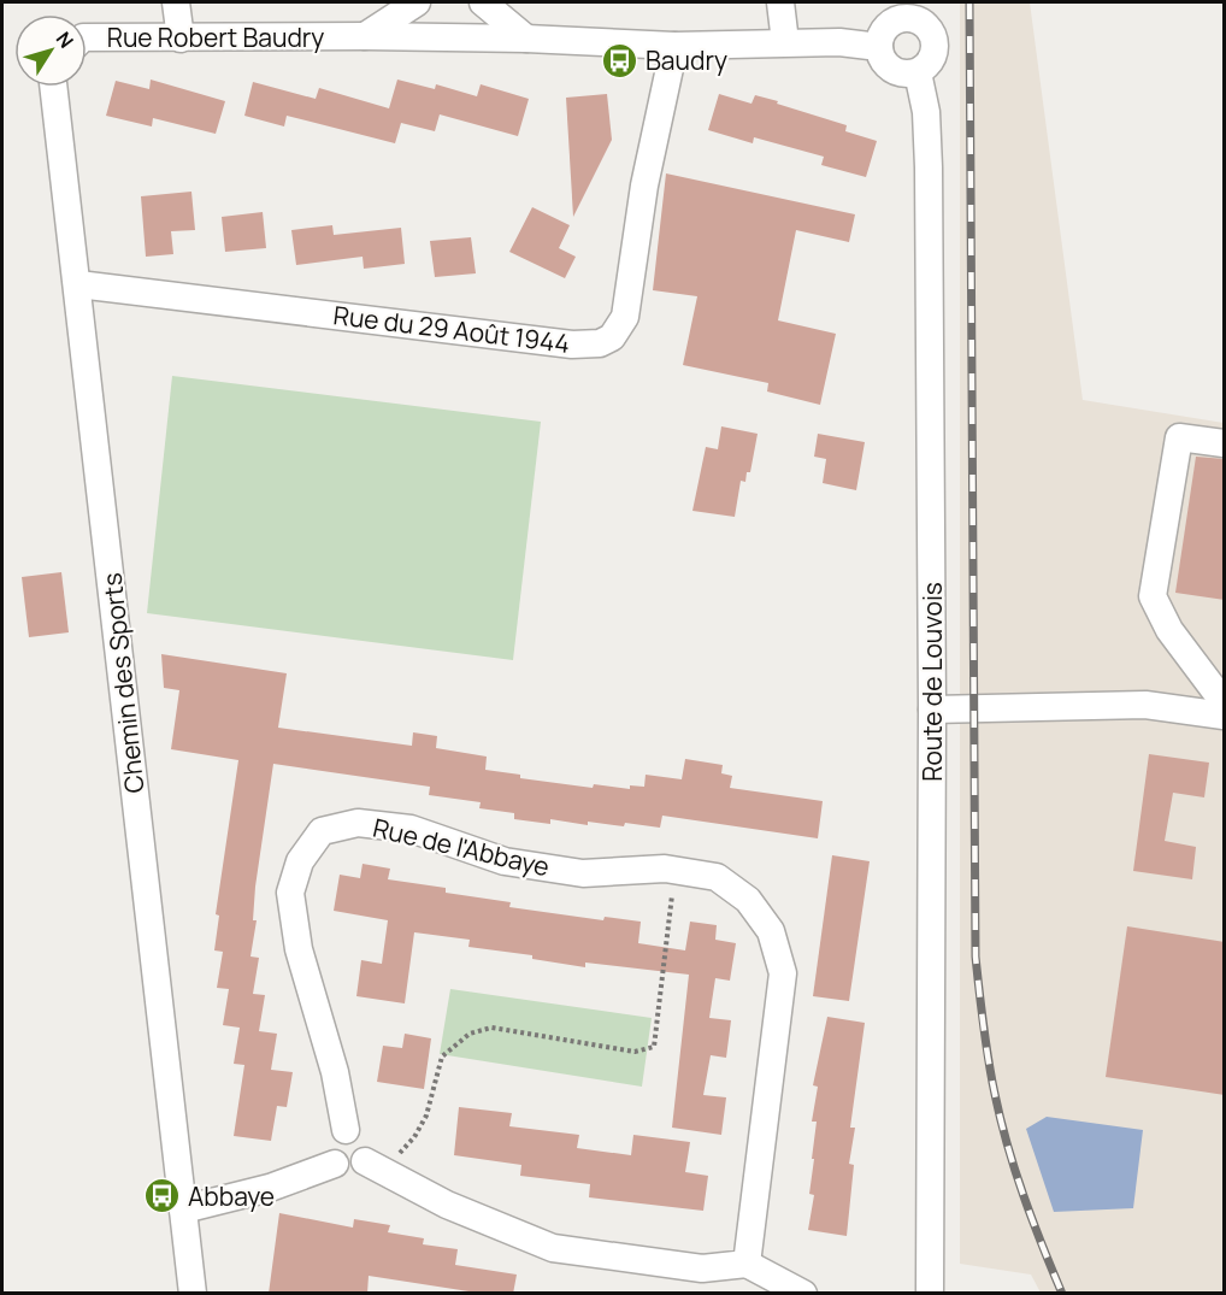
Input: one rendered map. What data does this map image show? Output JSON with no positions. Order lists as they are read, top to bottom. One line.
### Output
{"streets":{"street":["Rue Robert Baudry","Rue du 29 Août 1944","Route de Louvois","Chemin des Sports","Rue de l'Abbaye"]},"crossings":[["Rue Robert Baudry","Rue du 29 Août 1944"],["Rue Robert Baudry","Route de Louvois"],["Rue du 29 Août 1944","Chemin des Sports"]],"places":{"bus stop":["Baudry","Abbaye"]},"north":"top right"}
